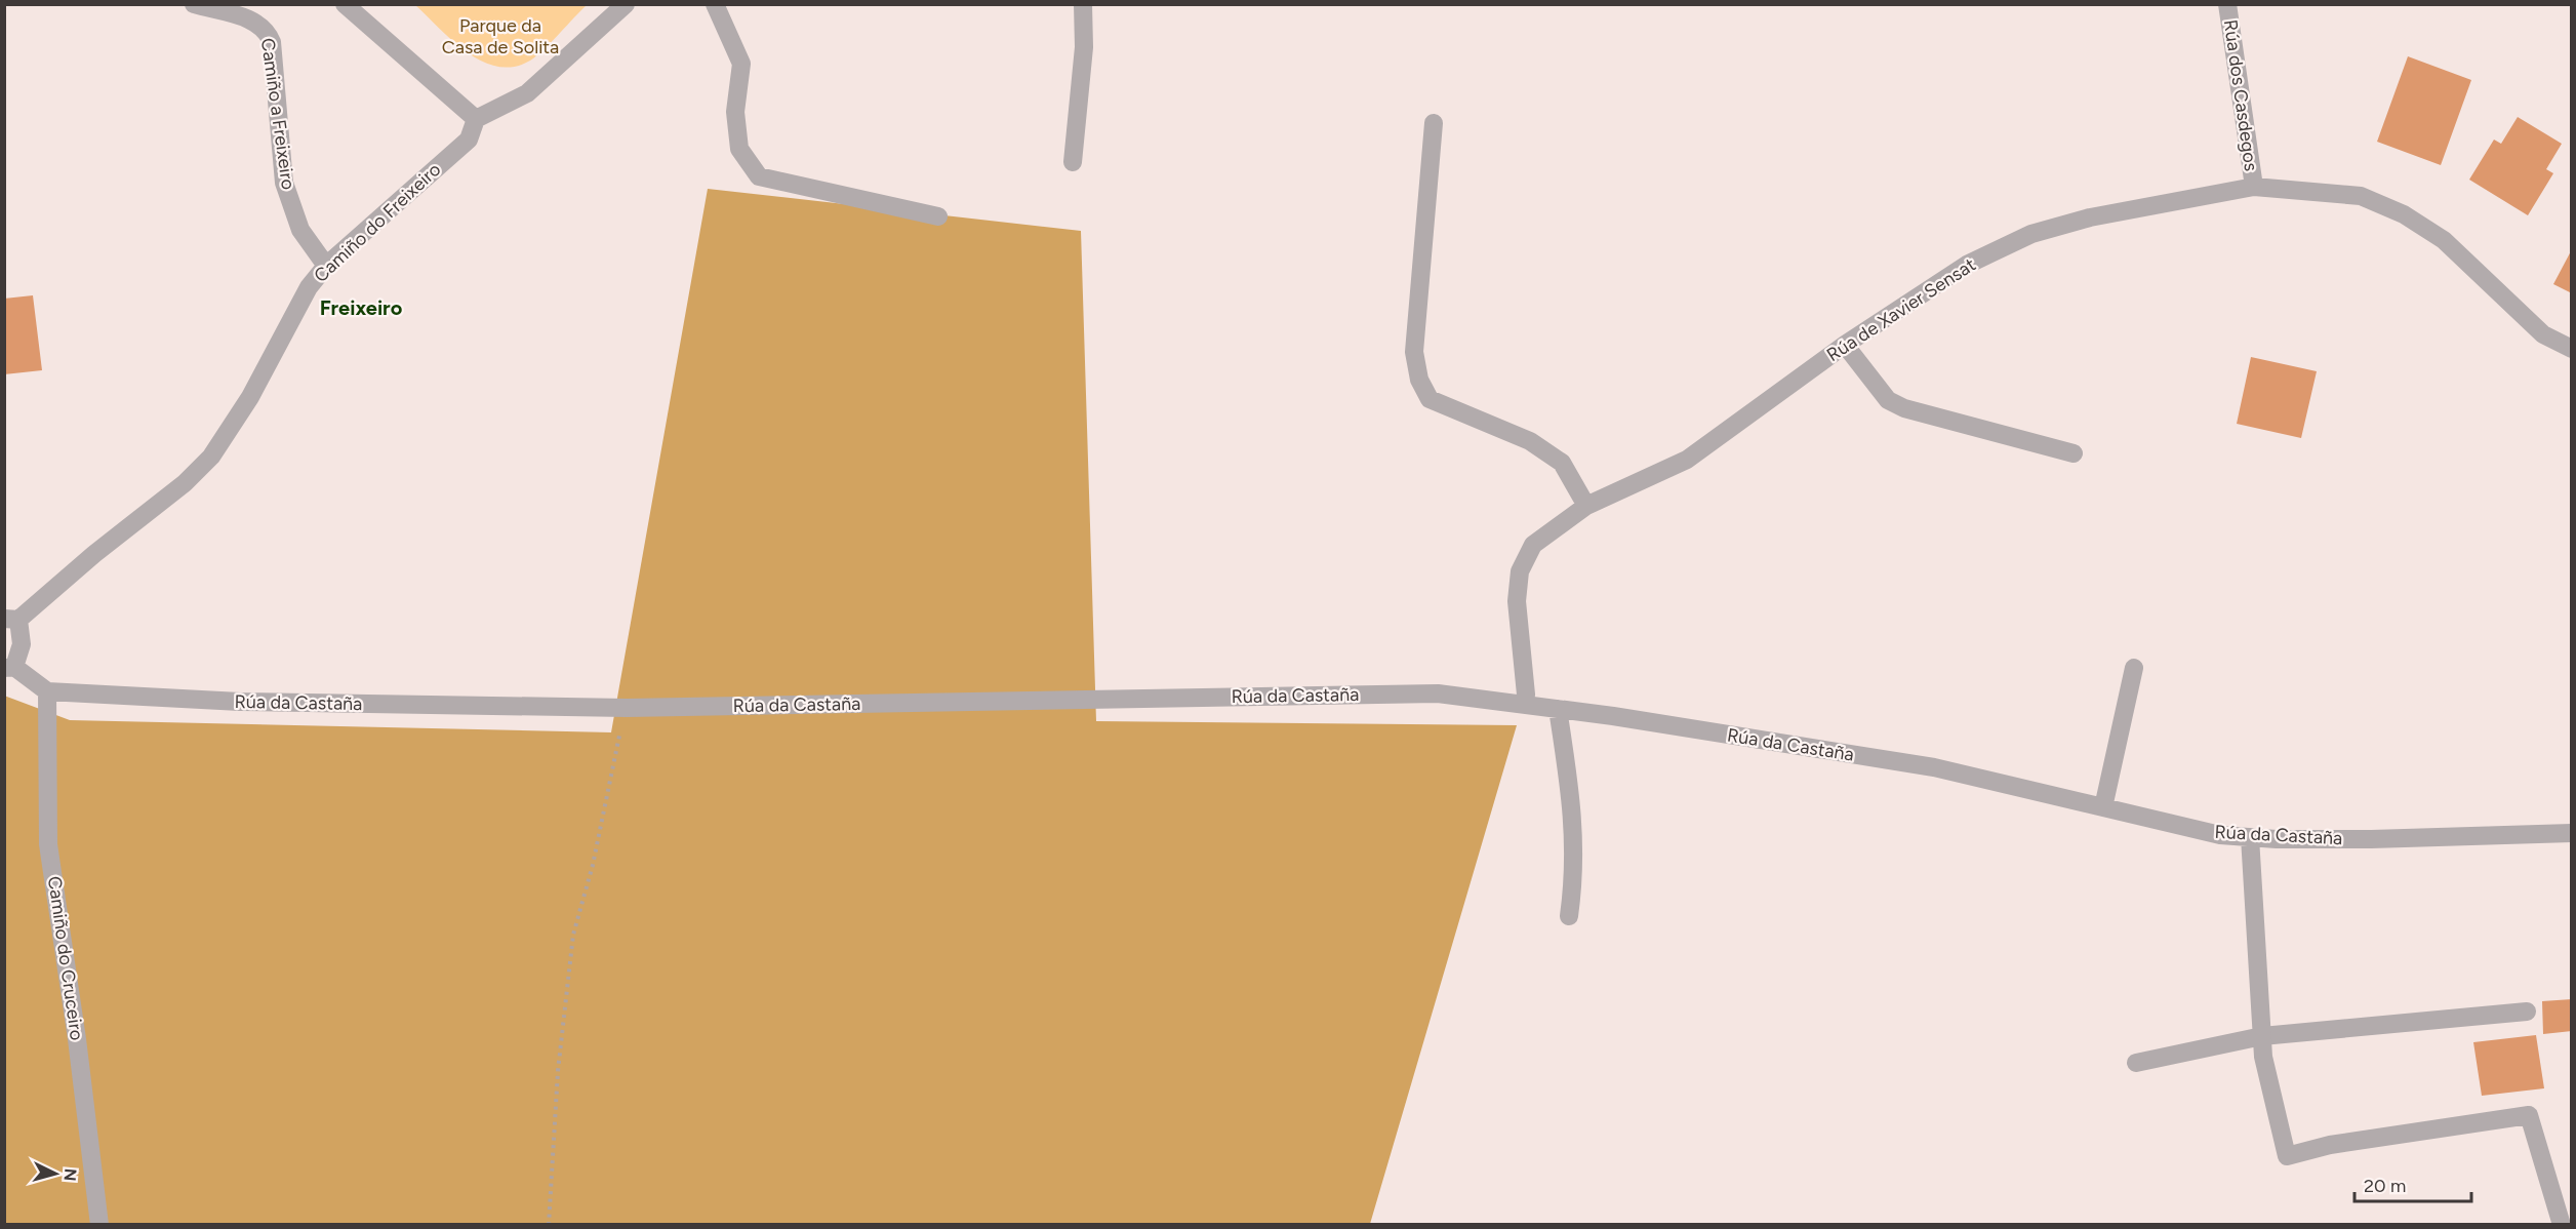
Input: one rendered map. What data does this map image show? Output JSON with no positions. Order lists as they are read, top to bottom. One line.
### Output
{"streets":{"street":["Rúa dos Casdegos","Camiño a Freixeiro","Camiño do Freixeiro","Rúa de Xavier Sensat","Rúa da Castaña","Camiño do Cruceiro"]},"crossings":[["Rúa dos Casdegos","Rúa de Xavier Sensat"],["Camiño a Freixeiro","Camiño do Freixeiro"],["Rúa de Xavier Sensat","Rúa da Castaña"],["Rúa da Castaña","Camiño do Cruceiro"]],"districts":["Freixeiro"],"parks":["Parque da Casa de Solita"],"scale_bar":"20 m","north":"right"}
